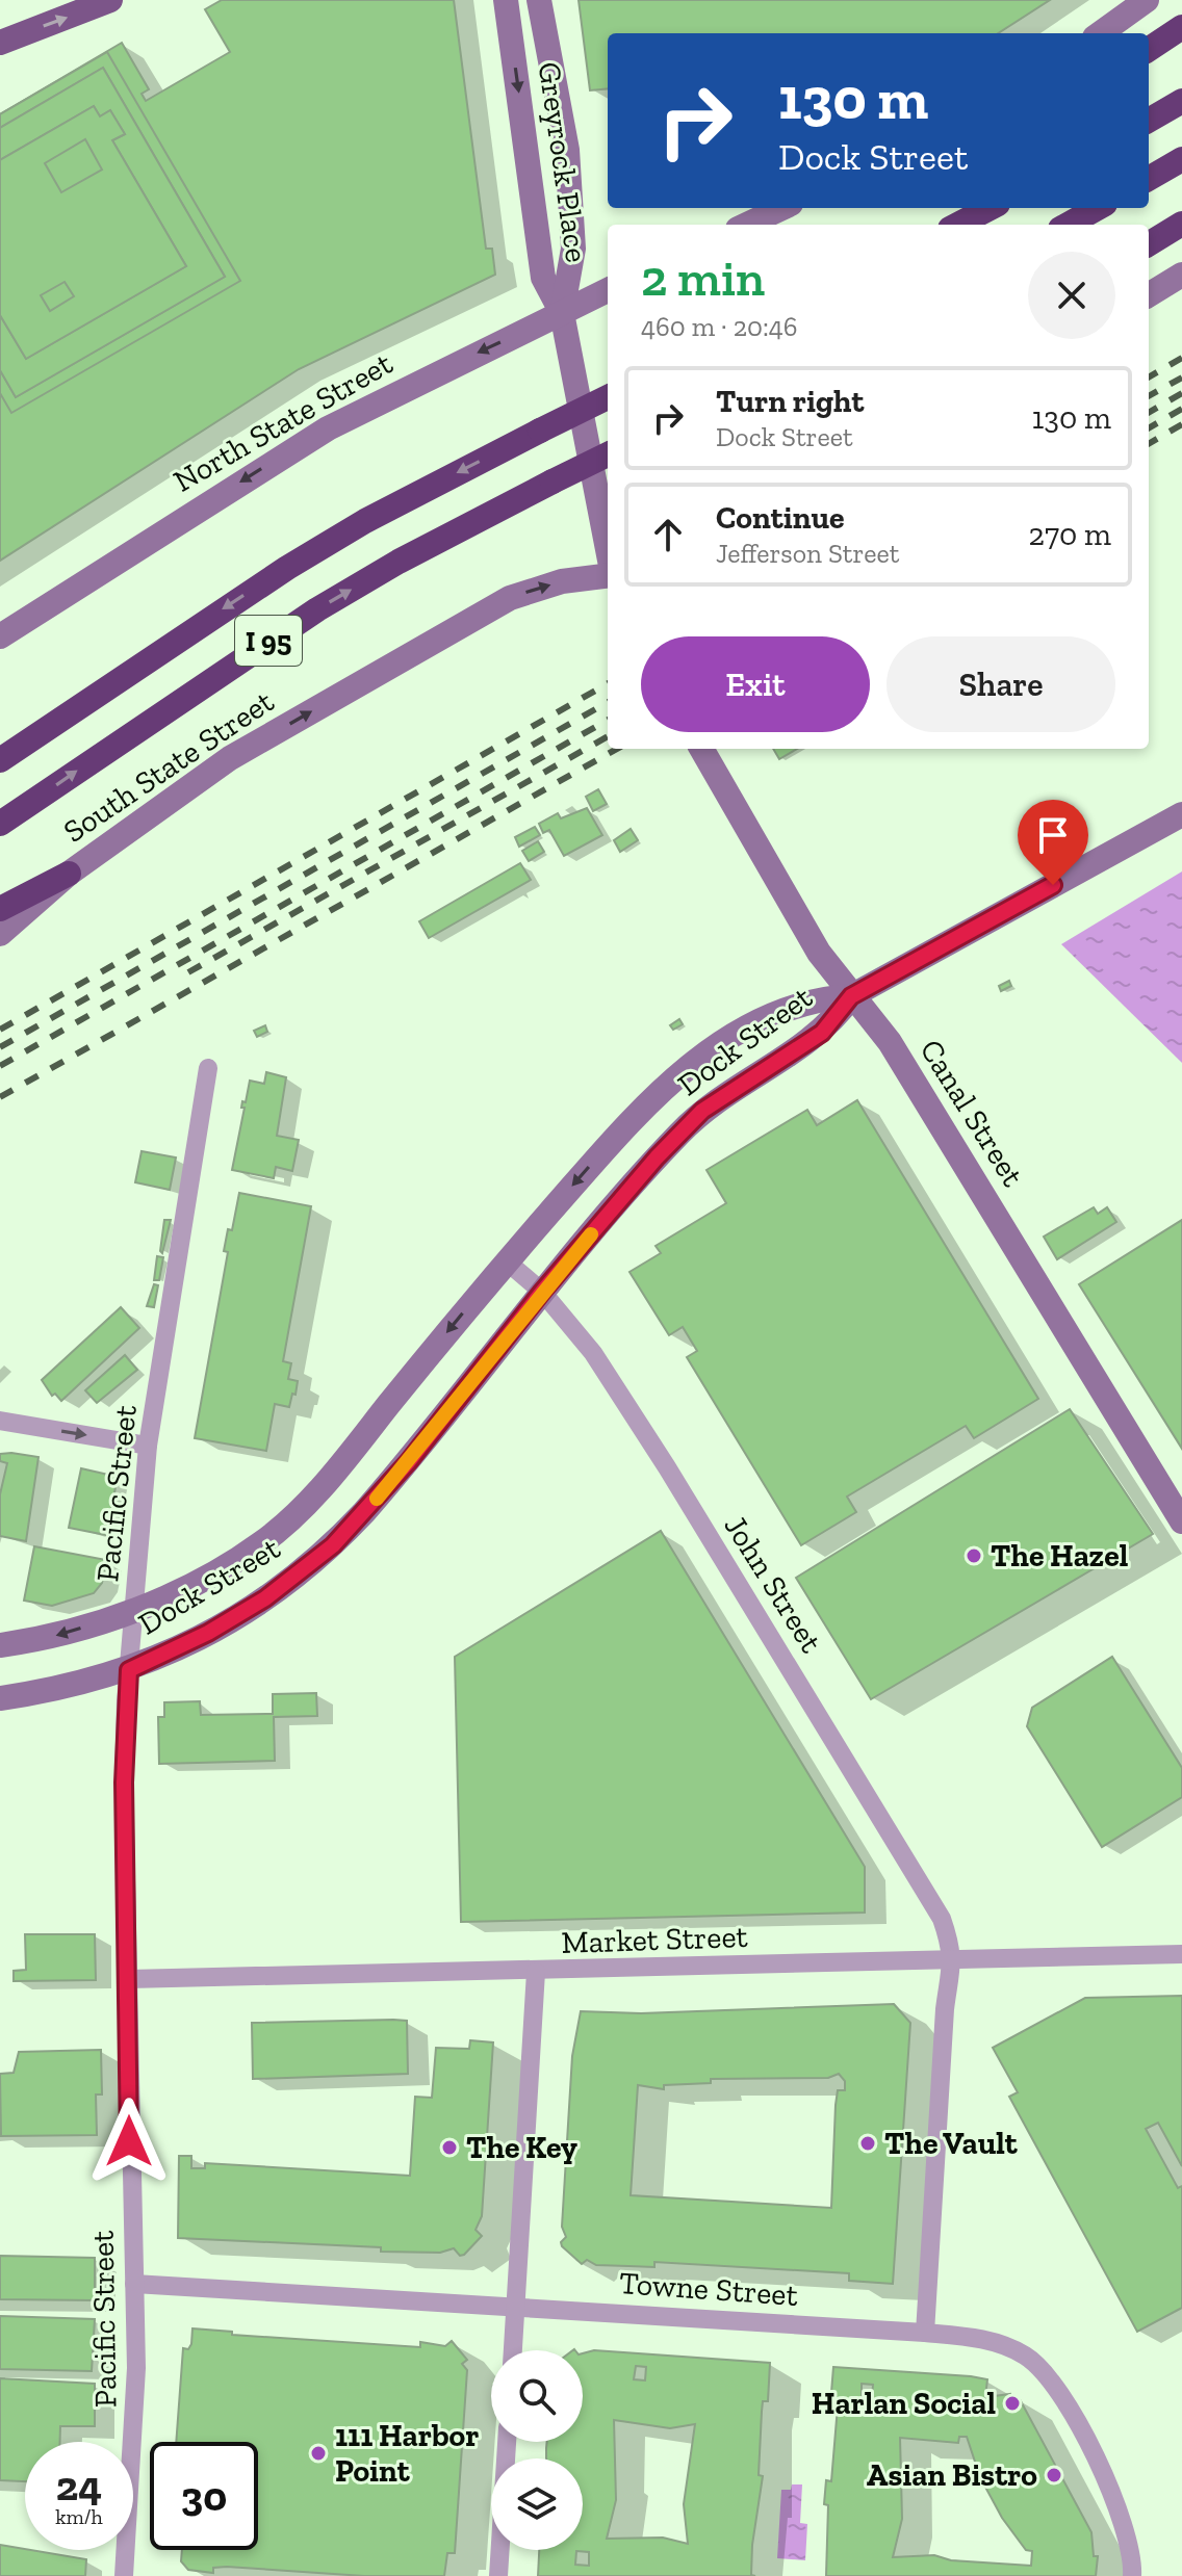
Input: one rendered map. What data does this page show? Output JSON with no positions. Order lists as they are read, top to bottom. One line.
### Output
{"streets":{"highway":["I 95"],"street":["Greyrock Place","North State Street","South State Street","Dock Street","Canal Street","Pacific Street","John Street","Market Street","Towne Street"]},"crossings":[["Greyrock Place","North State Street"],["Dock Street","Canal Street"],["Dock Street","Pacific Street"],["Dock Street","John Street"],["Pacific Street","Market Street"],["Pacific Street","Towne Street"],["John Street","Market Street"]],"one_way":["North State Street","South State Street"],"places":["The Hazel","The Vault","The Key","Harlan Social","111 Harbor Point","Asian Bistro"],"page":{"turn":["130 m","Dock Street"],"heading":["2 min","460 m · 20:46"],"list":[{"name":"Turn right","note":"Dock Street","value":"130 m"},{"name":"Continue","note":"Jefferson Street","value":"270 m"}],"buttons":["Exit","Share"],"speed":"24 km/h","limit":"30"}}
